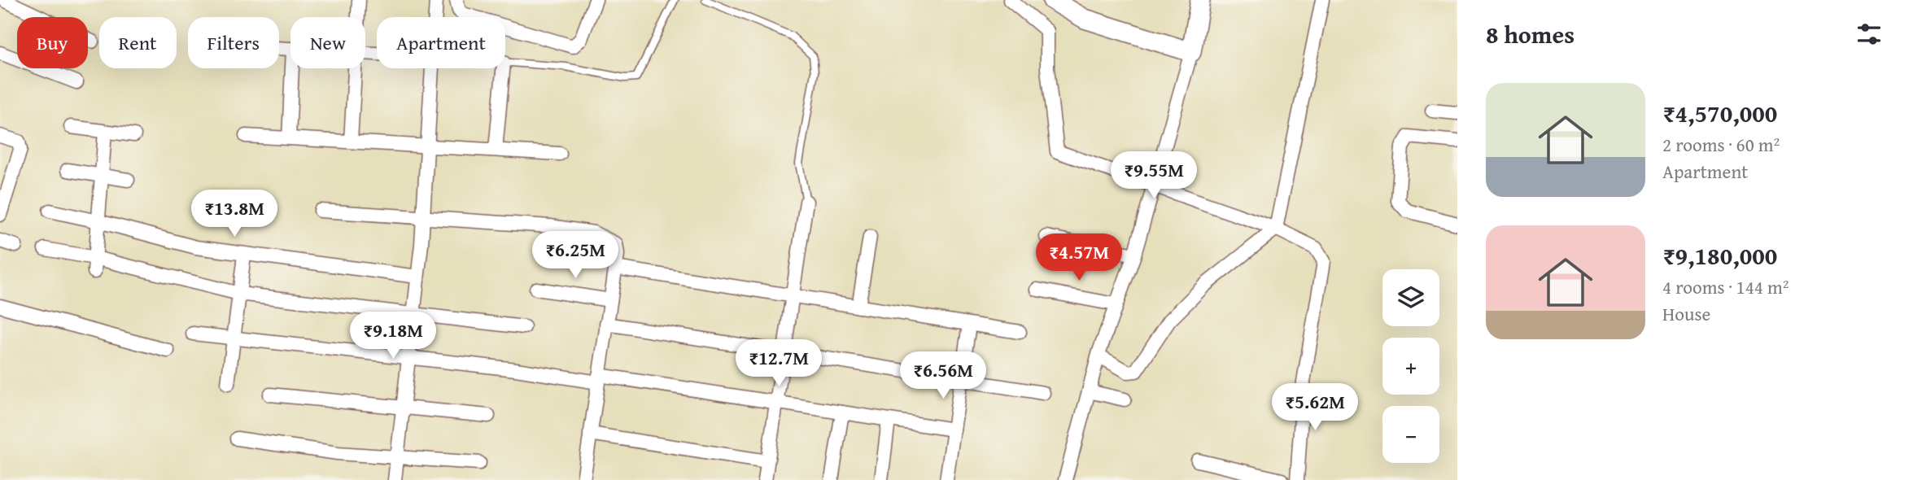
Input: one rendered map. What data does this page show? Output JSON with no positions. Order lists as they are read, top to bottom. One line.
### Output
{"page":{"heading":"8 homes","chip":["Buy","Rent","Filters","New","Apartment"],"list":[{"name":"₹4,570,000","note":"2 rooms · 60 m² · Apartment"},{"name":"₹9,180,000","note":"4 rooms · 144 m² · House"}],"price":["₹9.55M","₹13.8M","₹6.25M","₹4.57M","₹9.18M","₹12.7M","₹6.56M","₹5.62M"],"map_buttons":["+","−"]}}
